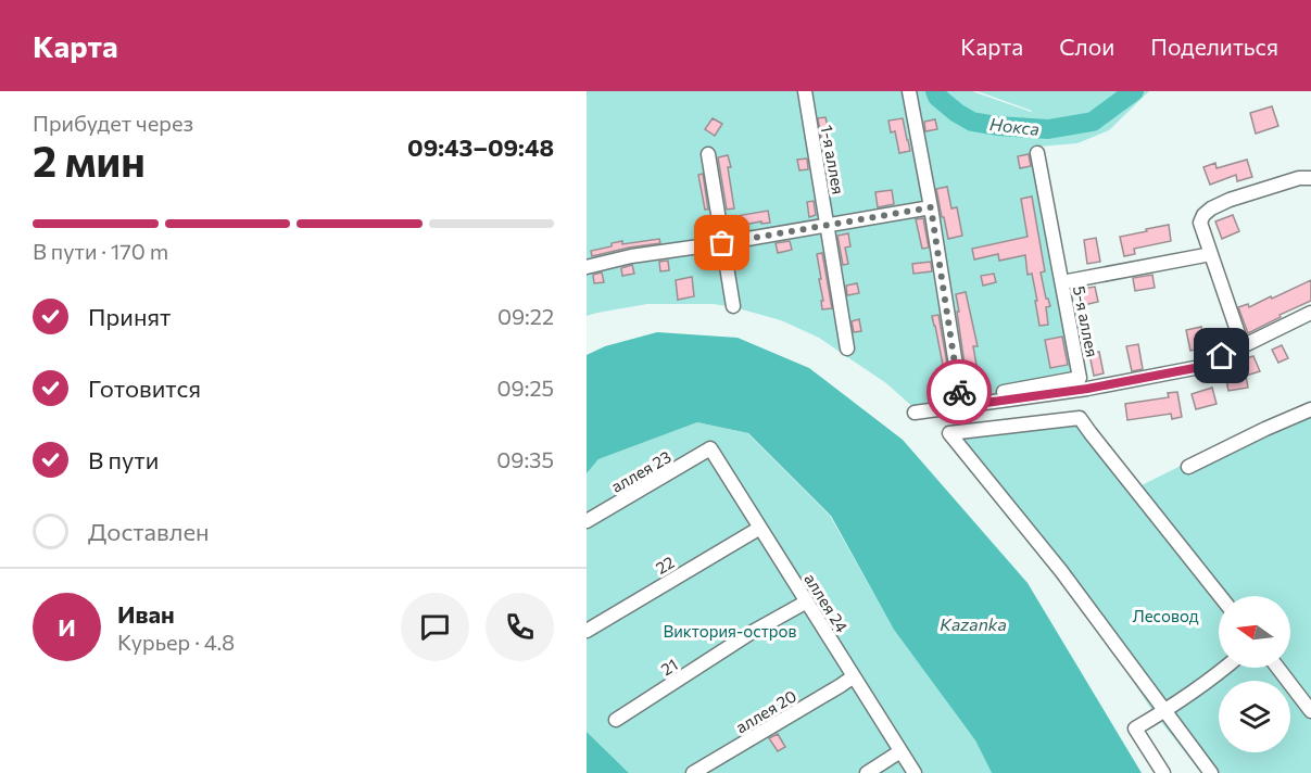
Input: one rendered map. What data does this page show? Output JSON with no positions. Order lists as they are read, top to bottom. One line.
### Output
{"streets":{"street":["1-я аллея","5-я аллея","аллея 23","22","аллея 24","21","аллея 20"]},"crossings":[["аллея 23","аллея 24"],["22","аллея 24"],["аллея 24","21"],["аллея 24","аллея 20"]],"water":["Нокса","Kazanka"],"parks":["Лесовод","Виктория-остров"],"north":"left","page":{"header":"Карта","nav":["Карта","Слои","Поделиться"],"heading":["2 мин","Прибудет через","09:43–09:48"],"panel":["Иван","Курьер · 4.8"],"bar":"В пути · 170 m","list":[["Принят","09:22"],["Готовится","09:25"],["В пути","09:35"],"Доставлен"],"round":"И"}}
